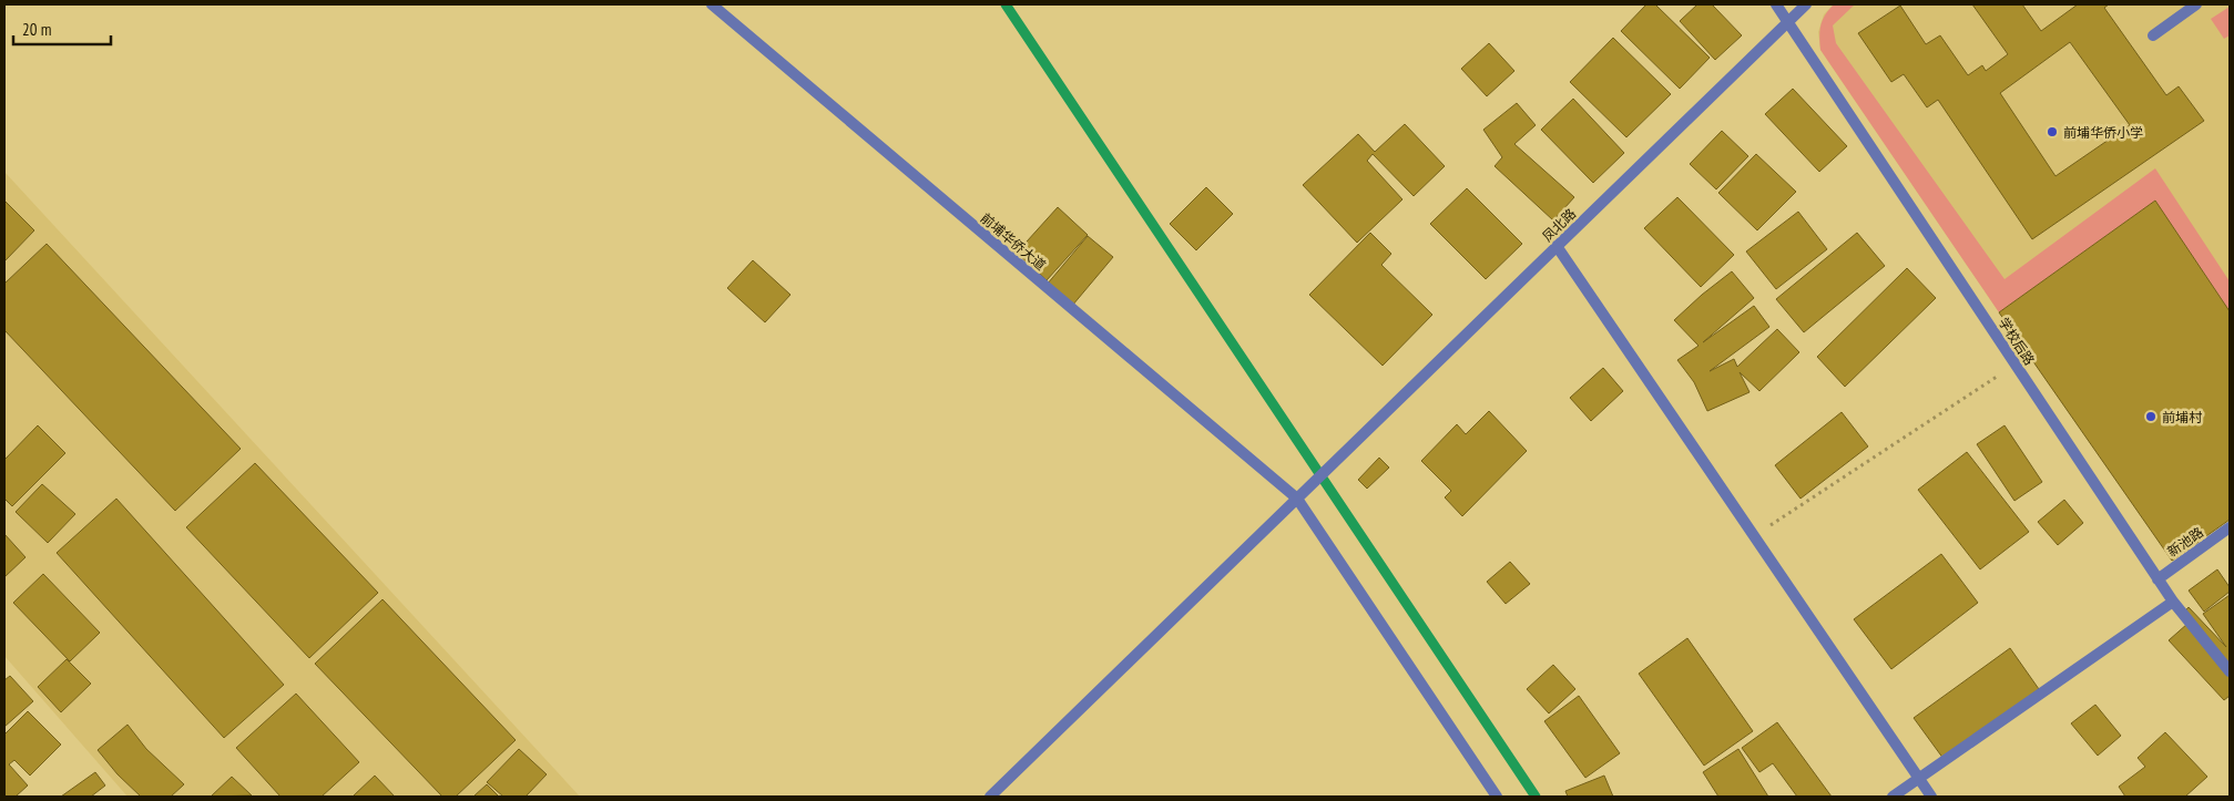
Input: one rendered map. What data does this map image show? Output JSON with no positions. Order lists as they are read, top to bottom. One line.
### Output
{"streets":{"street":["凤北路","前埔华侨大道","学校后路","新池路"]},"crossings":[["凤北路","前埔华侨大道"],["凤北路","学校后路"],["学校后路","新池路"]],"places":["前埔华侨小学","前埔村"],"scale_bar":"20 m"}
